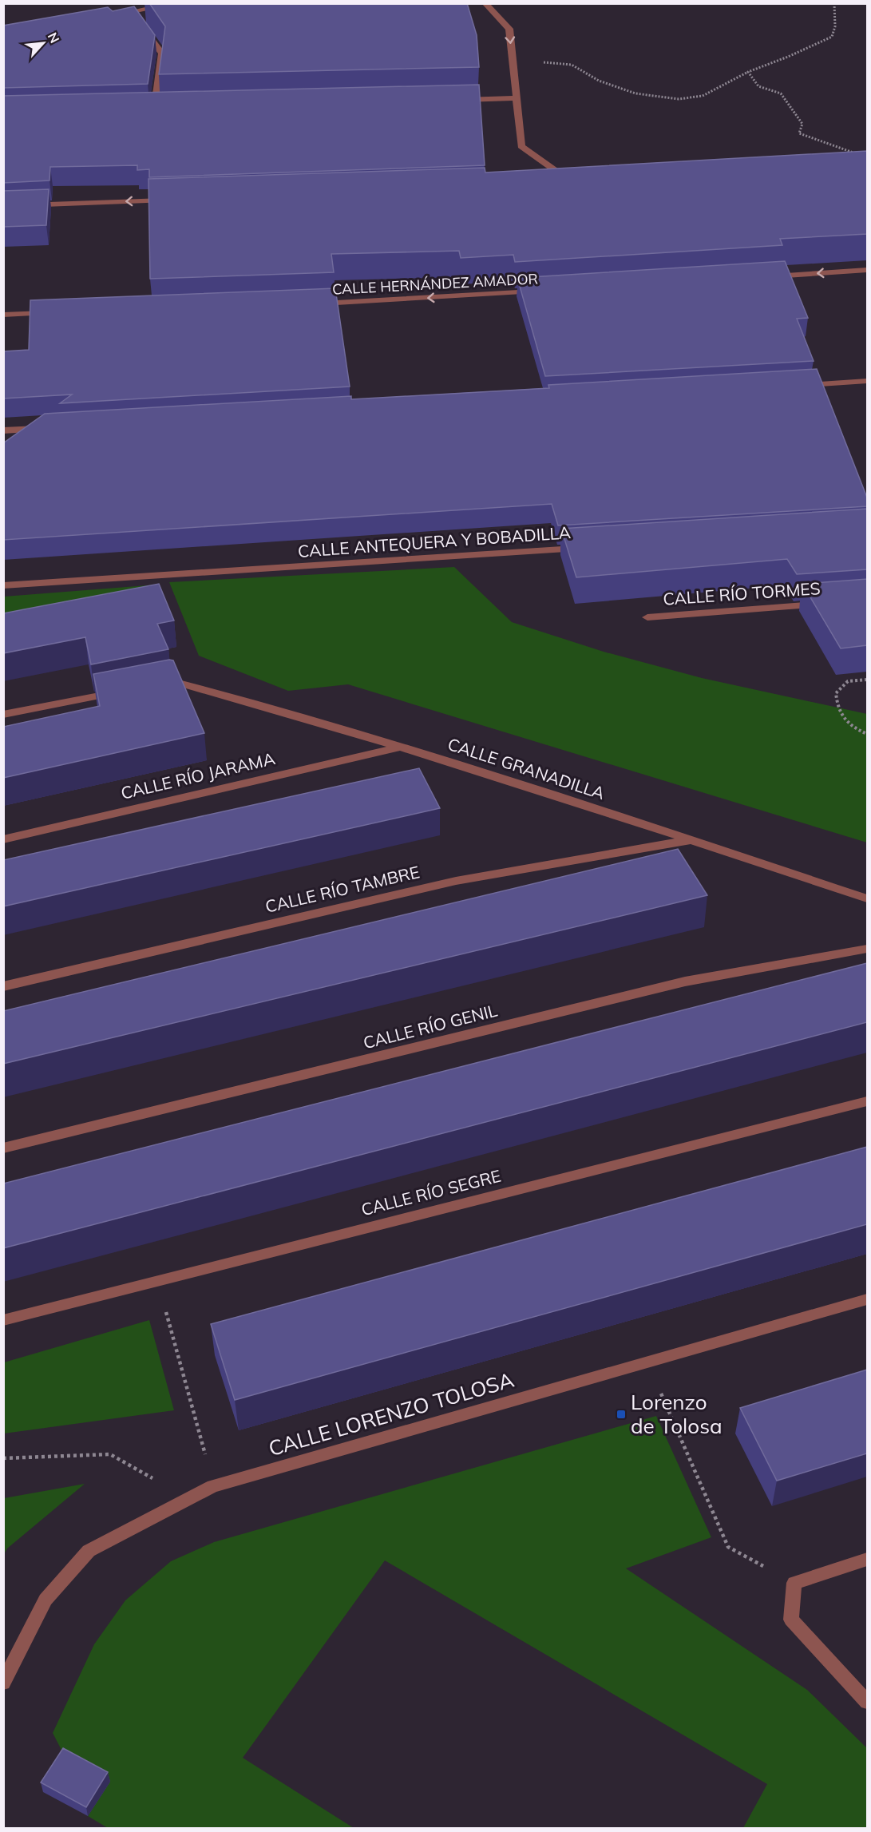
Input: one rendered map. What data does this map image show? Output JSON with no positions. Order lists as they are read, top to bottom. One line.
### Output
{"streets":{"street":["CALLE HERNÁNDEZ AMADOR","CALLE ANTEQUERA Y BOBADILLA","CALLE RÍO TORMES","CALLE GRANADILLA","CALLE RÍO JARAMA","CALLE RÍO TAMBRE","CALLE RÍO GENIL","CALLE RÍO SEGRE","CALLE LORENZO TOLOSA"]},"crossings":[["CALLE GRANADILLA","CALLE RÍO JARAMA"],["CALLE GRANADILLA","CALLE RÍO TAMBRE"]],"one_way":["CALLE HERNÁNDEZ AMADOR"],"places":{"transit":["Lorenzo de Tolosa"]},"north":"top right"}
